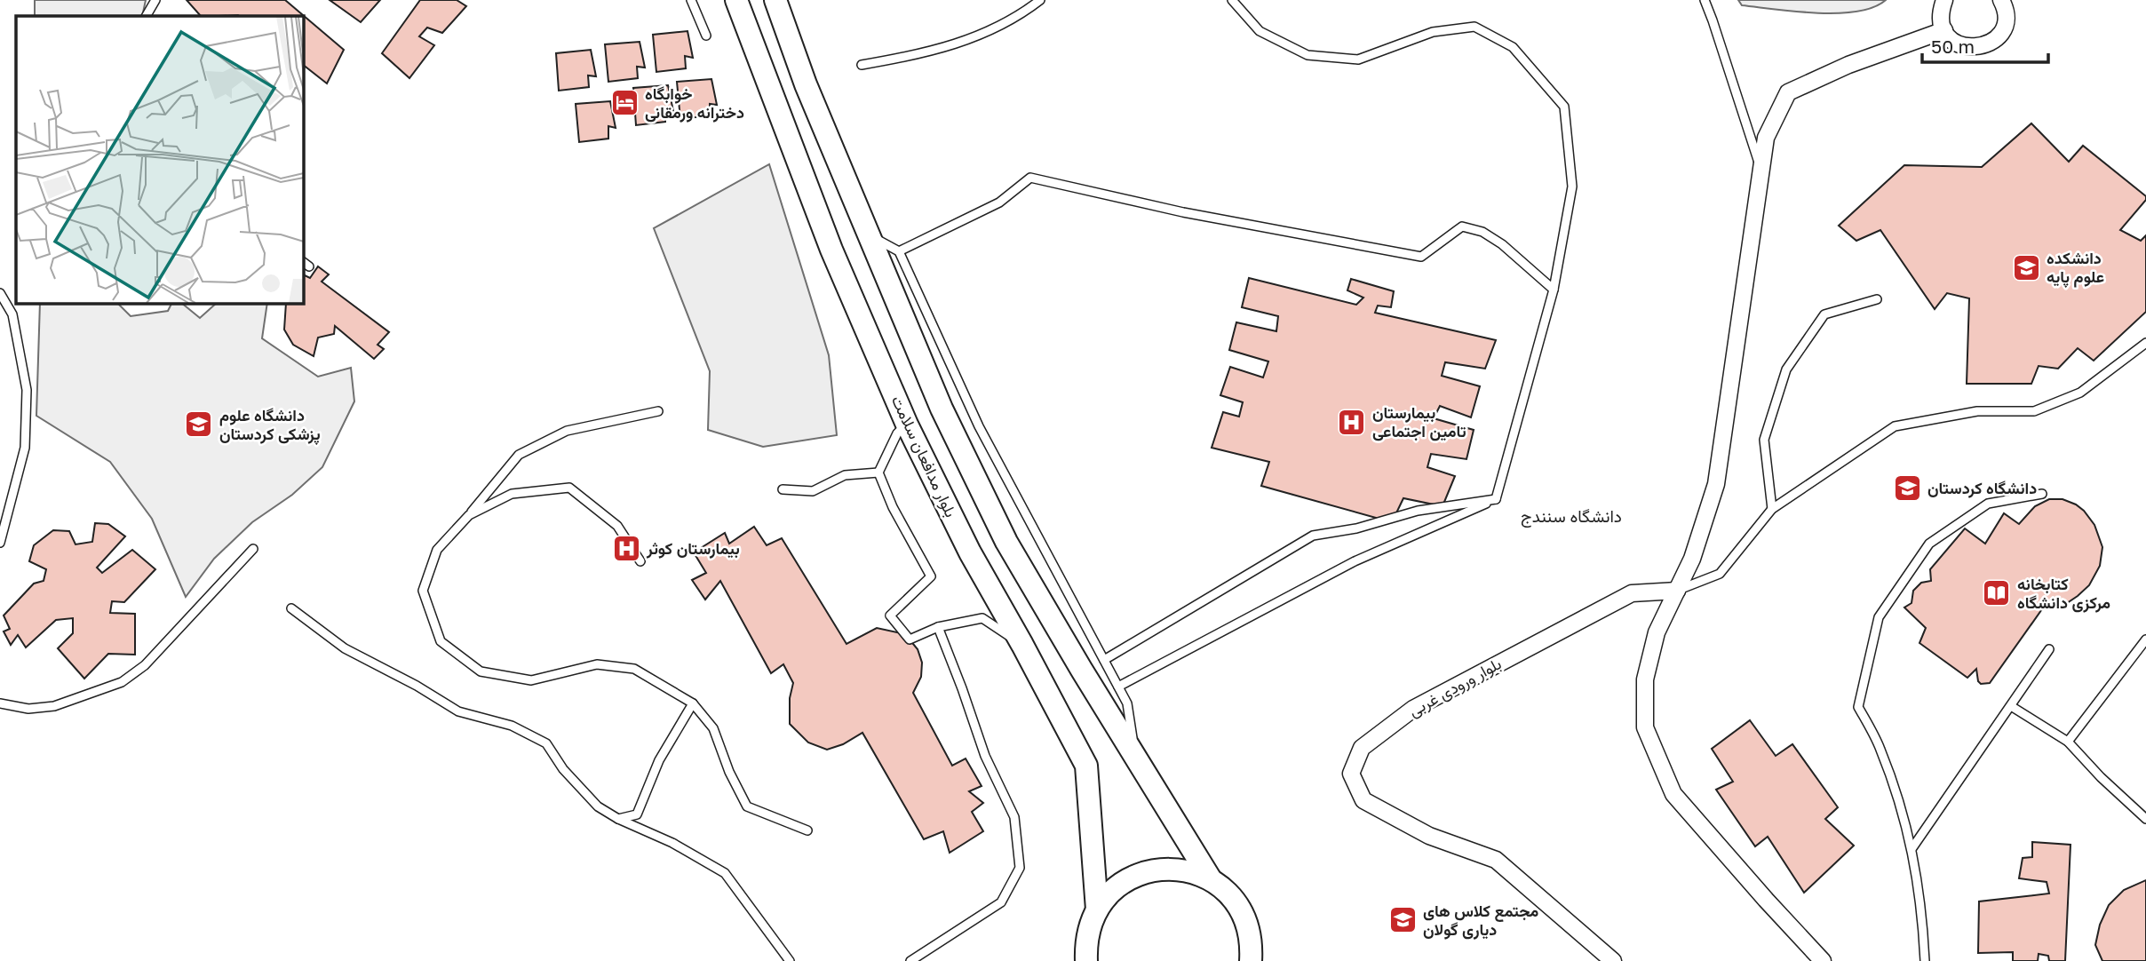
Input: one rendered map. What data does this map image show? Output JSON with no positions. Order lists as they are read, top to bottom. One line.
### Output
{"streets":{"main road":["بلوار مدافعان سلامت"],"street":["بلوار ورودی غربی"]},"districts":["دانشگاه سنندج"],"places":{"hotel":["خوابگاه دخترانه ورمقانی"],"school or university":["دانشکده علوم پایه","دانشگاه علوم پزشکی کردستان","دانشگاه کردستان","مجتمع کلاس های دیاری گولان"],"hospital":["بیمارستان تامین اجتماعی","بیمارستان کوثر"],"library":["کتابخانه مرکزی دانشگاه"]},"scale_bar":"50 m"}
